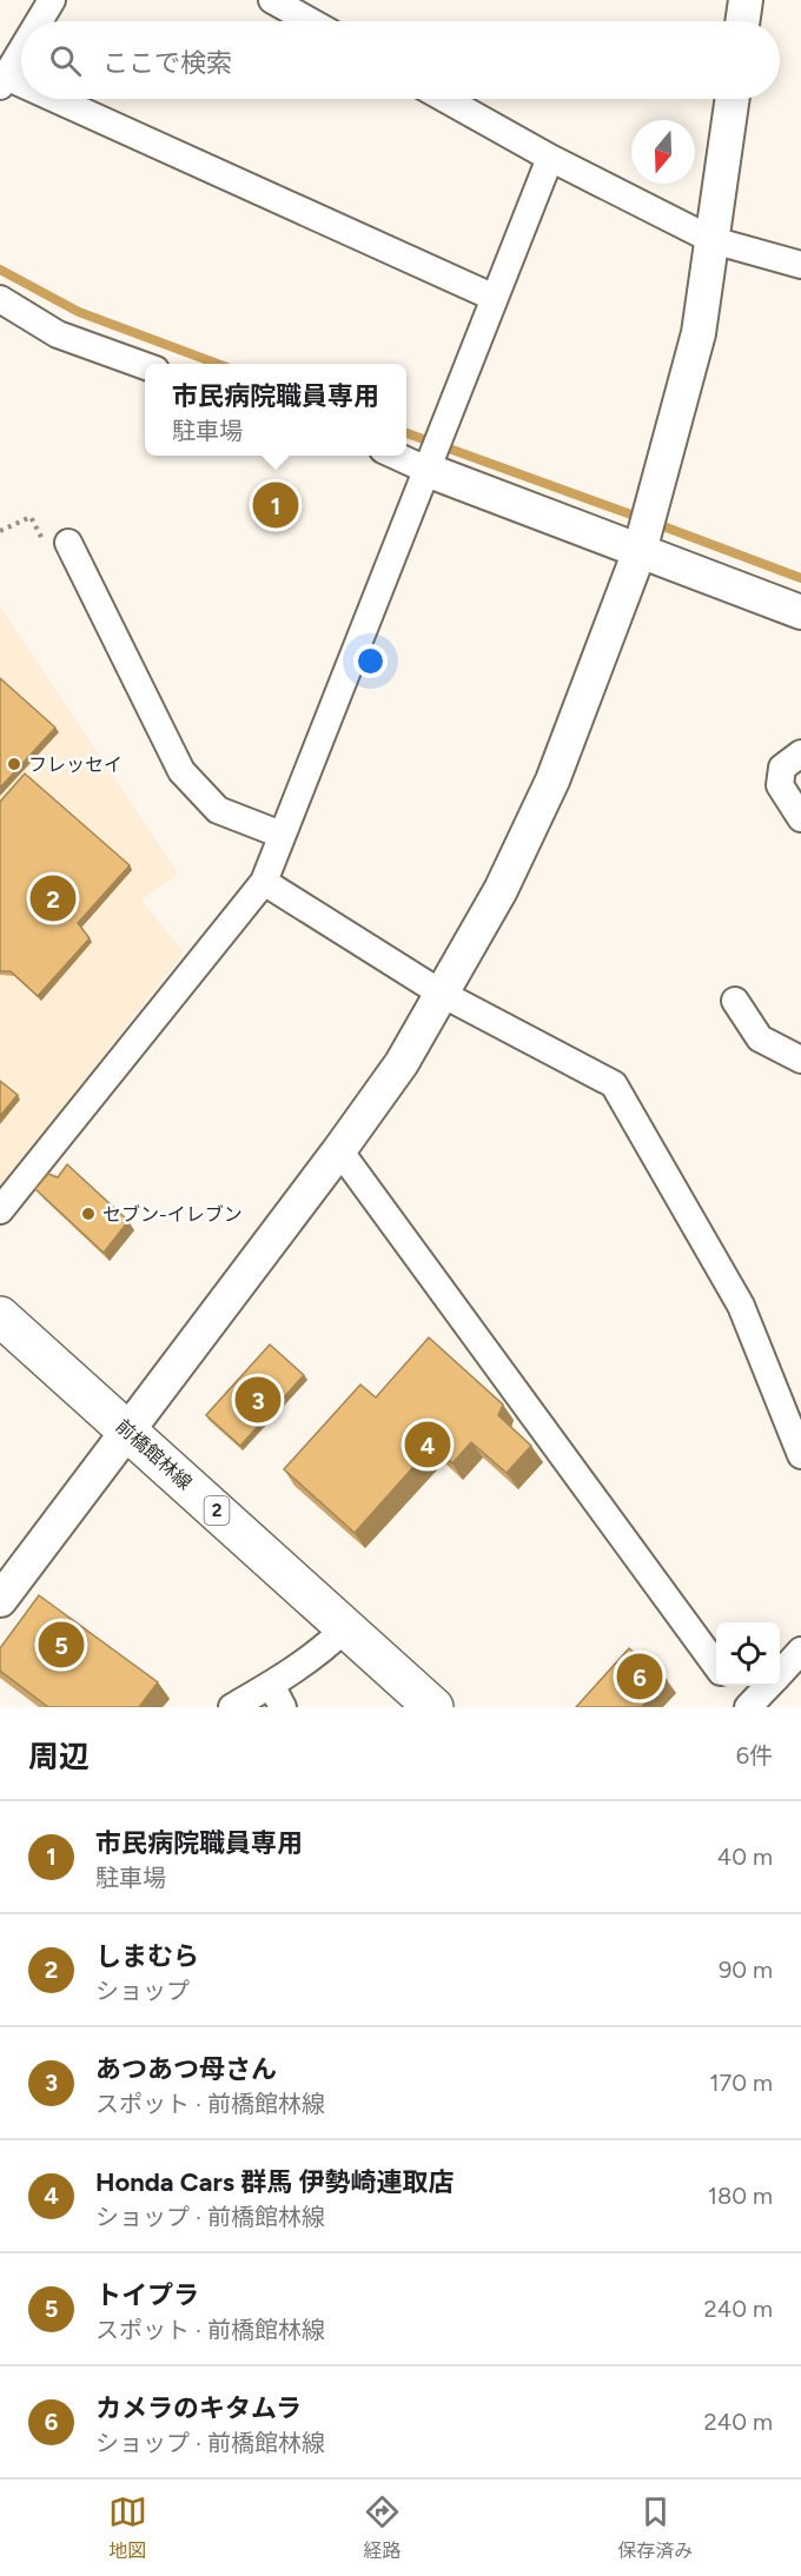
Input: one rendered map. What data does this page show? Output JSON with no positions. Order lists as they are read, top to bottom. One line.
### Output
{"streets":{"main road":["前橋館林線","2"]},"places":["フレッセイ","セブン-イレブン"],"north":"bottom","page":{"search":"ここで検索","popup":["市民病院職員専用","駐車場"],"pins":["1","2","3","4","5","6"],"heading":["周辺","6件"],"list":[{"mark":"1","name":"市民病院職員専用","note":"駐車場","value":"40 m"},{"mark":"2","name":"しまむら","note":"ショップ","value":"90 m"},{"mark":"3","name":"あつあつ母さん","note":"スポット · 前橋館林線","value":"170 m"},{"mark":"4","name":"Honda Cars 群馬 伊勢崎連取店","note":"ショップ · 前橋館林線","value":"180 m"},{"mark":"5","name":"トイプラ","note":"スポット · 前橋館林線","value":"240 m"},{"mark":"6","name":"カメラのキタムラ","note":"ショップ · 前橋館林線","value":"240 m"}],"nav":["地図","経路","保存済み"]}}
